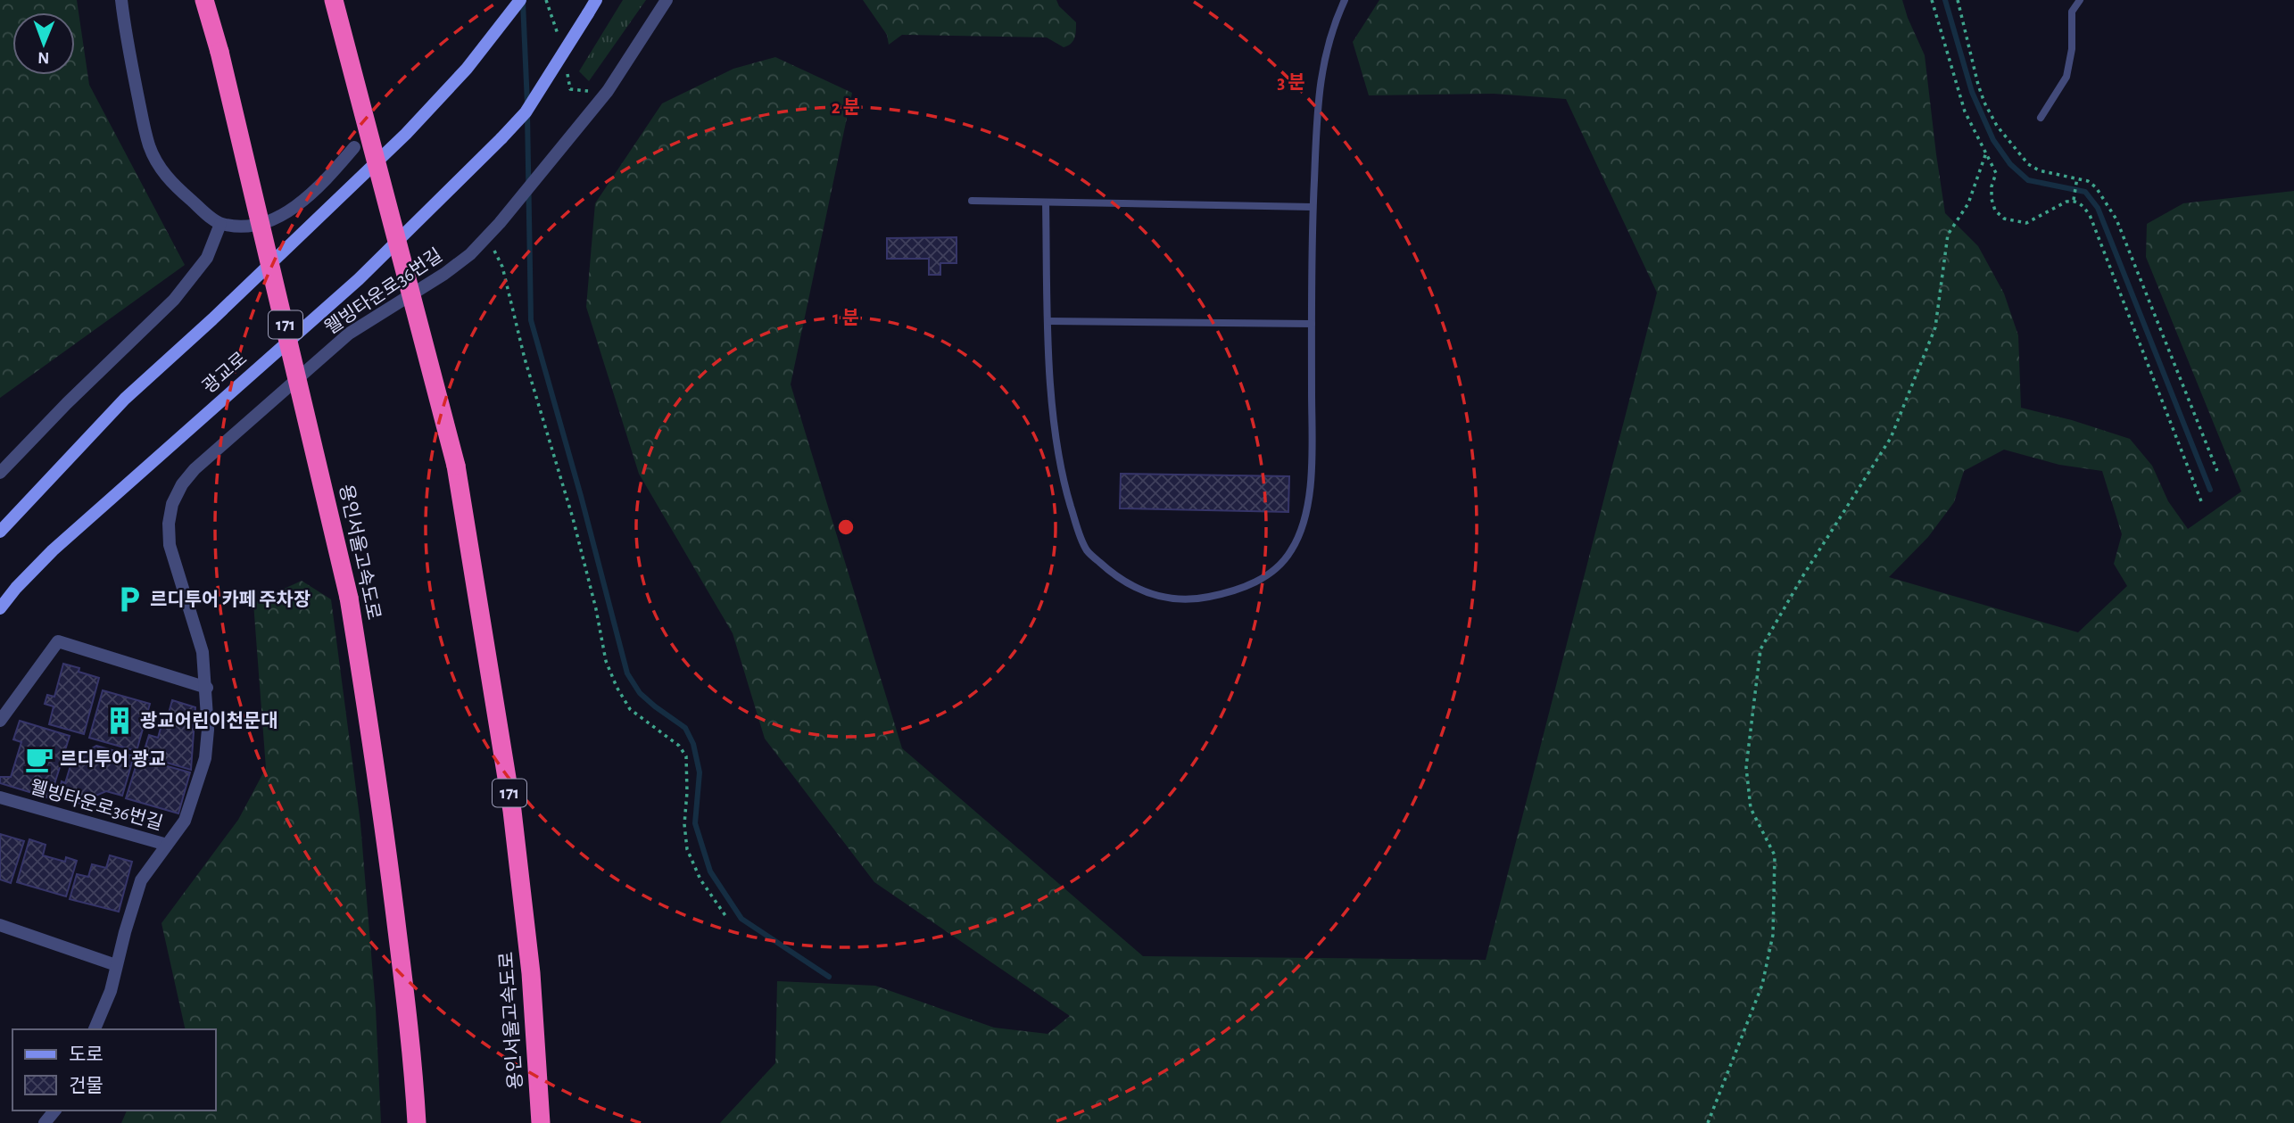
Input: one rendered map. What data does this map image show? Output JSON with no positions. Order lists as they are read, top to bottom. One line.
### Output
{"streets":{"highway":["171","용인서울고속도로"],"main road":["광교로"],"street":["웰빙타운로36번길"]},"places":{"parking":["르디투어 카페 주차장"],"building":["광교어린이천문대"],"cafe":["르디투어 광교"]},"legend":["도로","건물"],"north":"bottom","rings":["3 분","2 분","1 분"]}
